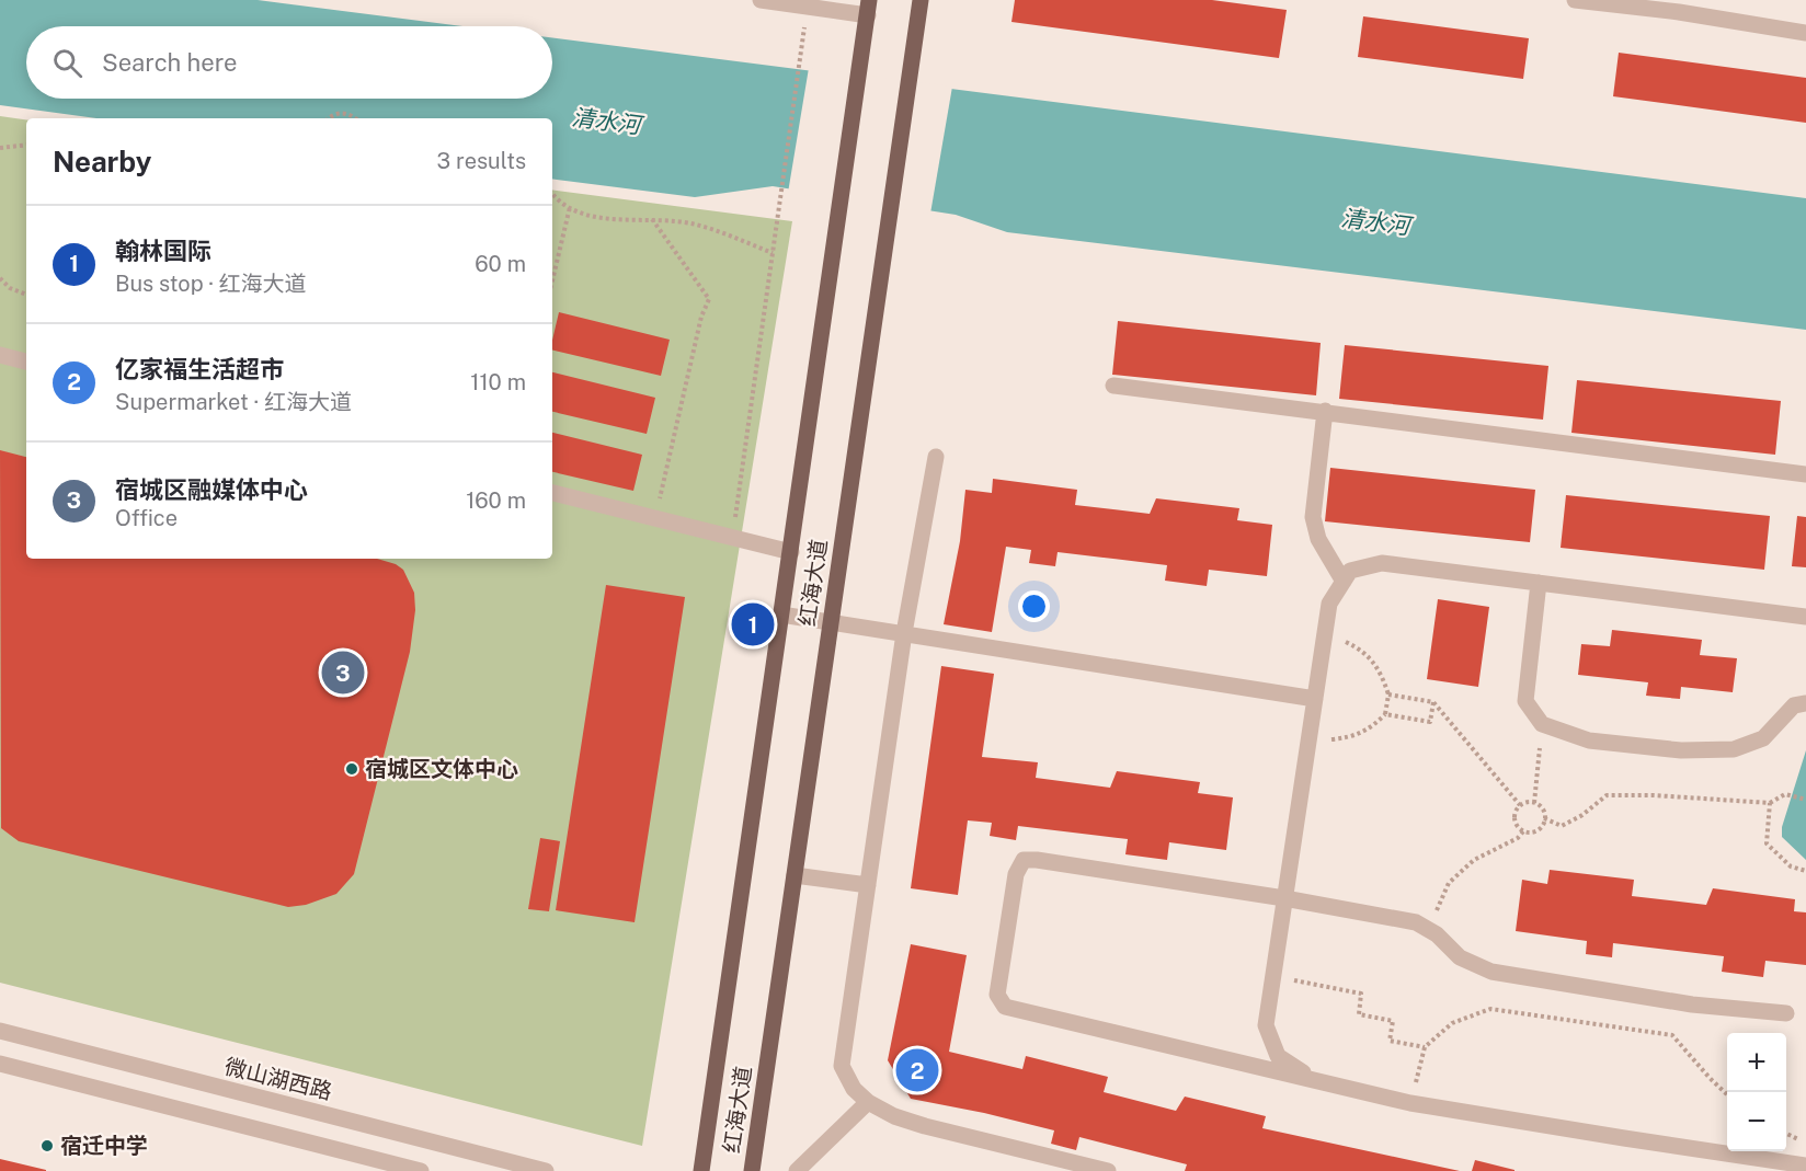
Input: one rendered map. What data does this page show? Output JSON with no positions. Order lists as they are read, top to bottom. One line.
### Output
{"streets":{"main road":["红海大道"],"street":["微山湖西路"]},"water":["清水河"],"places":["宿城区文体中心","宿迁中学"],"page":{"search":"Search here","heading":["Nearby","3 results"],"list":[{"mark":"1","name":"翰林国际","note":"Bus stop · 红海大道","value":"60 m"},{"mark":"2","name":"亿家福生活超市","note":"Supermarket · 红海大道","value":"110 m"},{"mark":"3","name":"宿城区融媒体中心","note":"Office","value":"160 m"}],"pins":["1","3","2"],"map_buttons":["+","−"]}}
